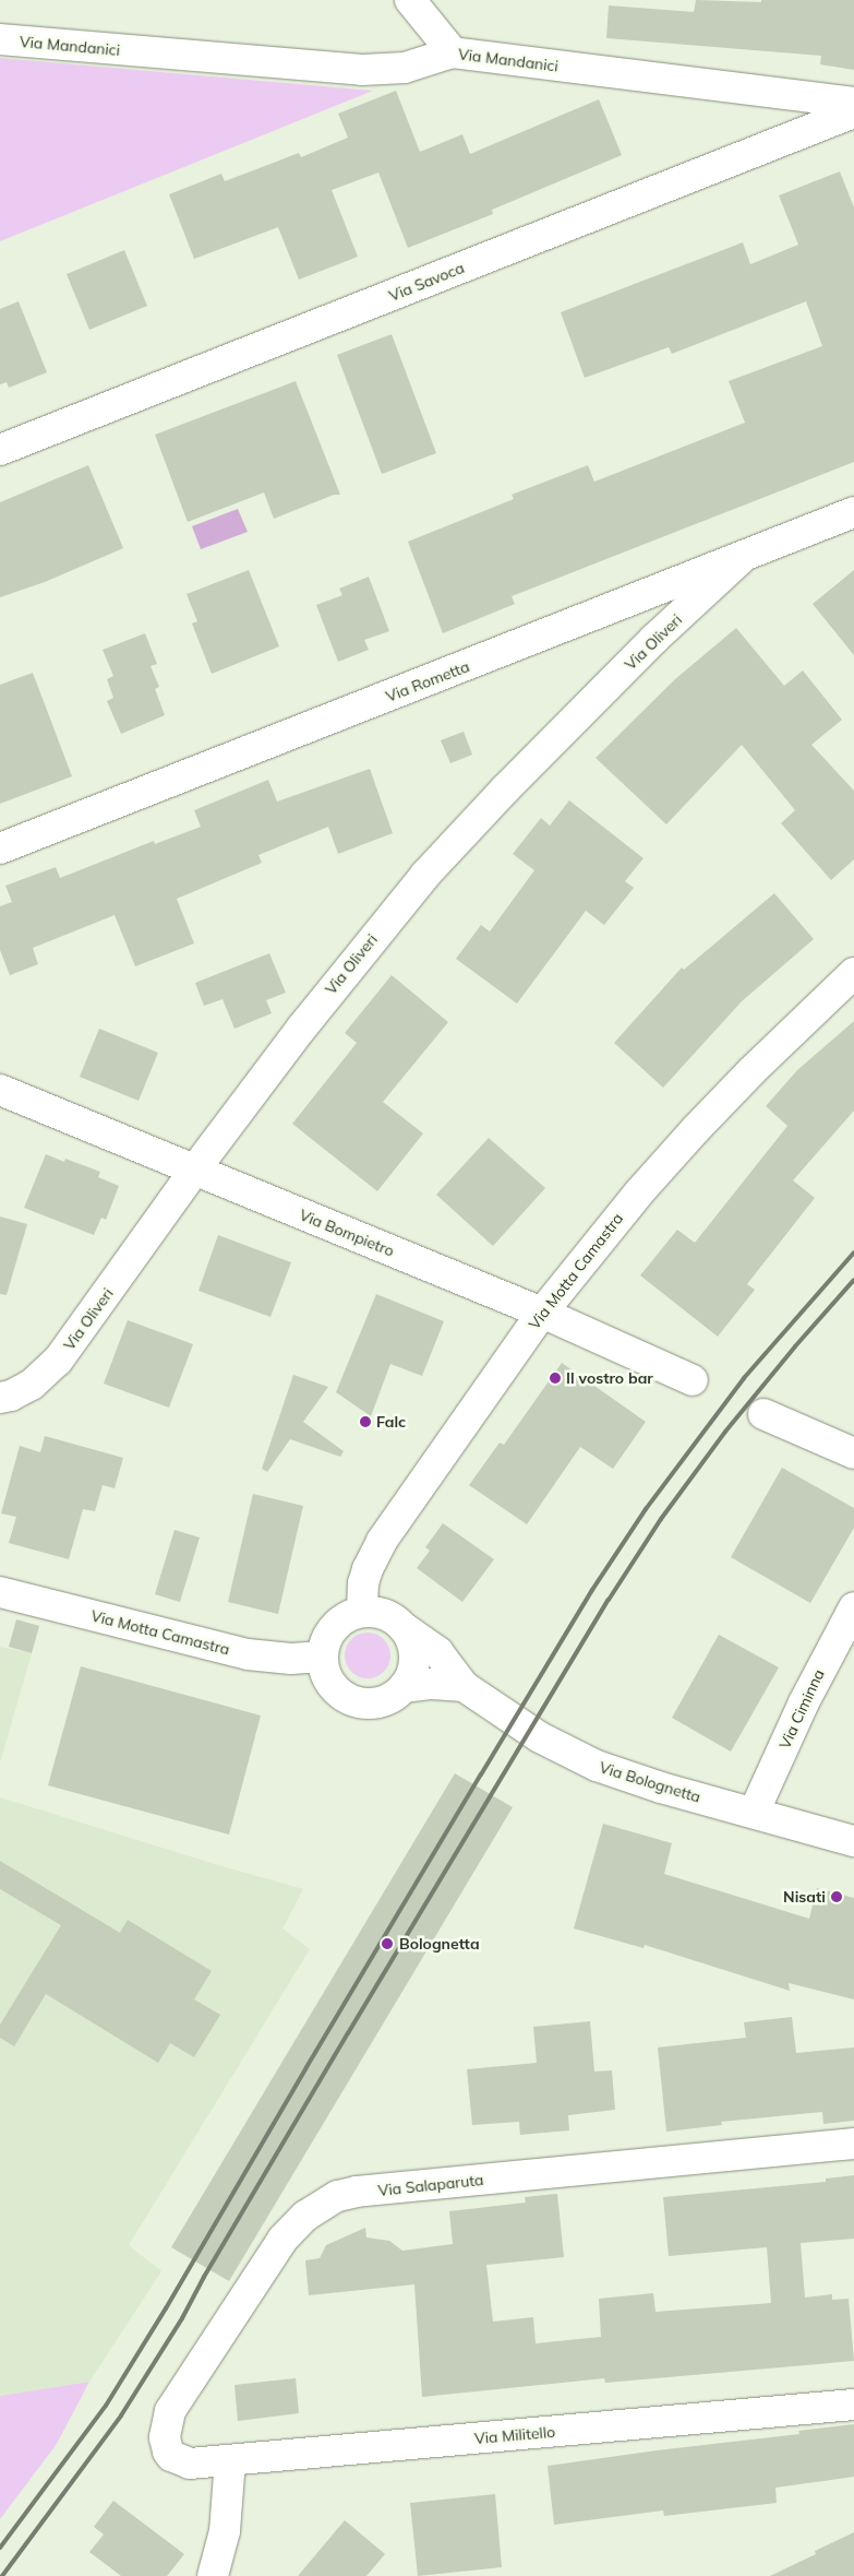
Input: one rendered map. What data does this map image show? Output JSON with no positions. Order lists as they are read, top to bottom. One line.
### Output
{"streets":{"street":["Via Mandanici","Via Savoca","Via Oliveri","Via Rometta","Via Bompietro","Via Motta Camastra","Via Ciminna","Via Bolognetta","Via Salaparuta","Via Militello"]},"crossings":[["Via Oliveri","Via Rometta"],["Via Oliveri","Via Bompietro"],["Via Bompietro","Via Motta Camastra"],["Via Motta Camastra","Via Bolognetta"],["Via Ciminna","Via Bolognetta"],["Via Salaparuta","Via Militello"]],"places":["Il vostro bar","Falc","Nisati","Bolognetta"]}
